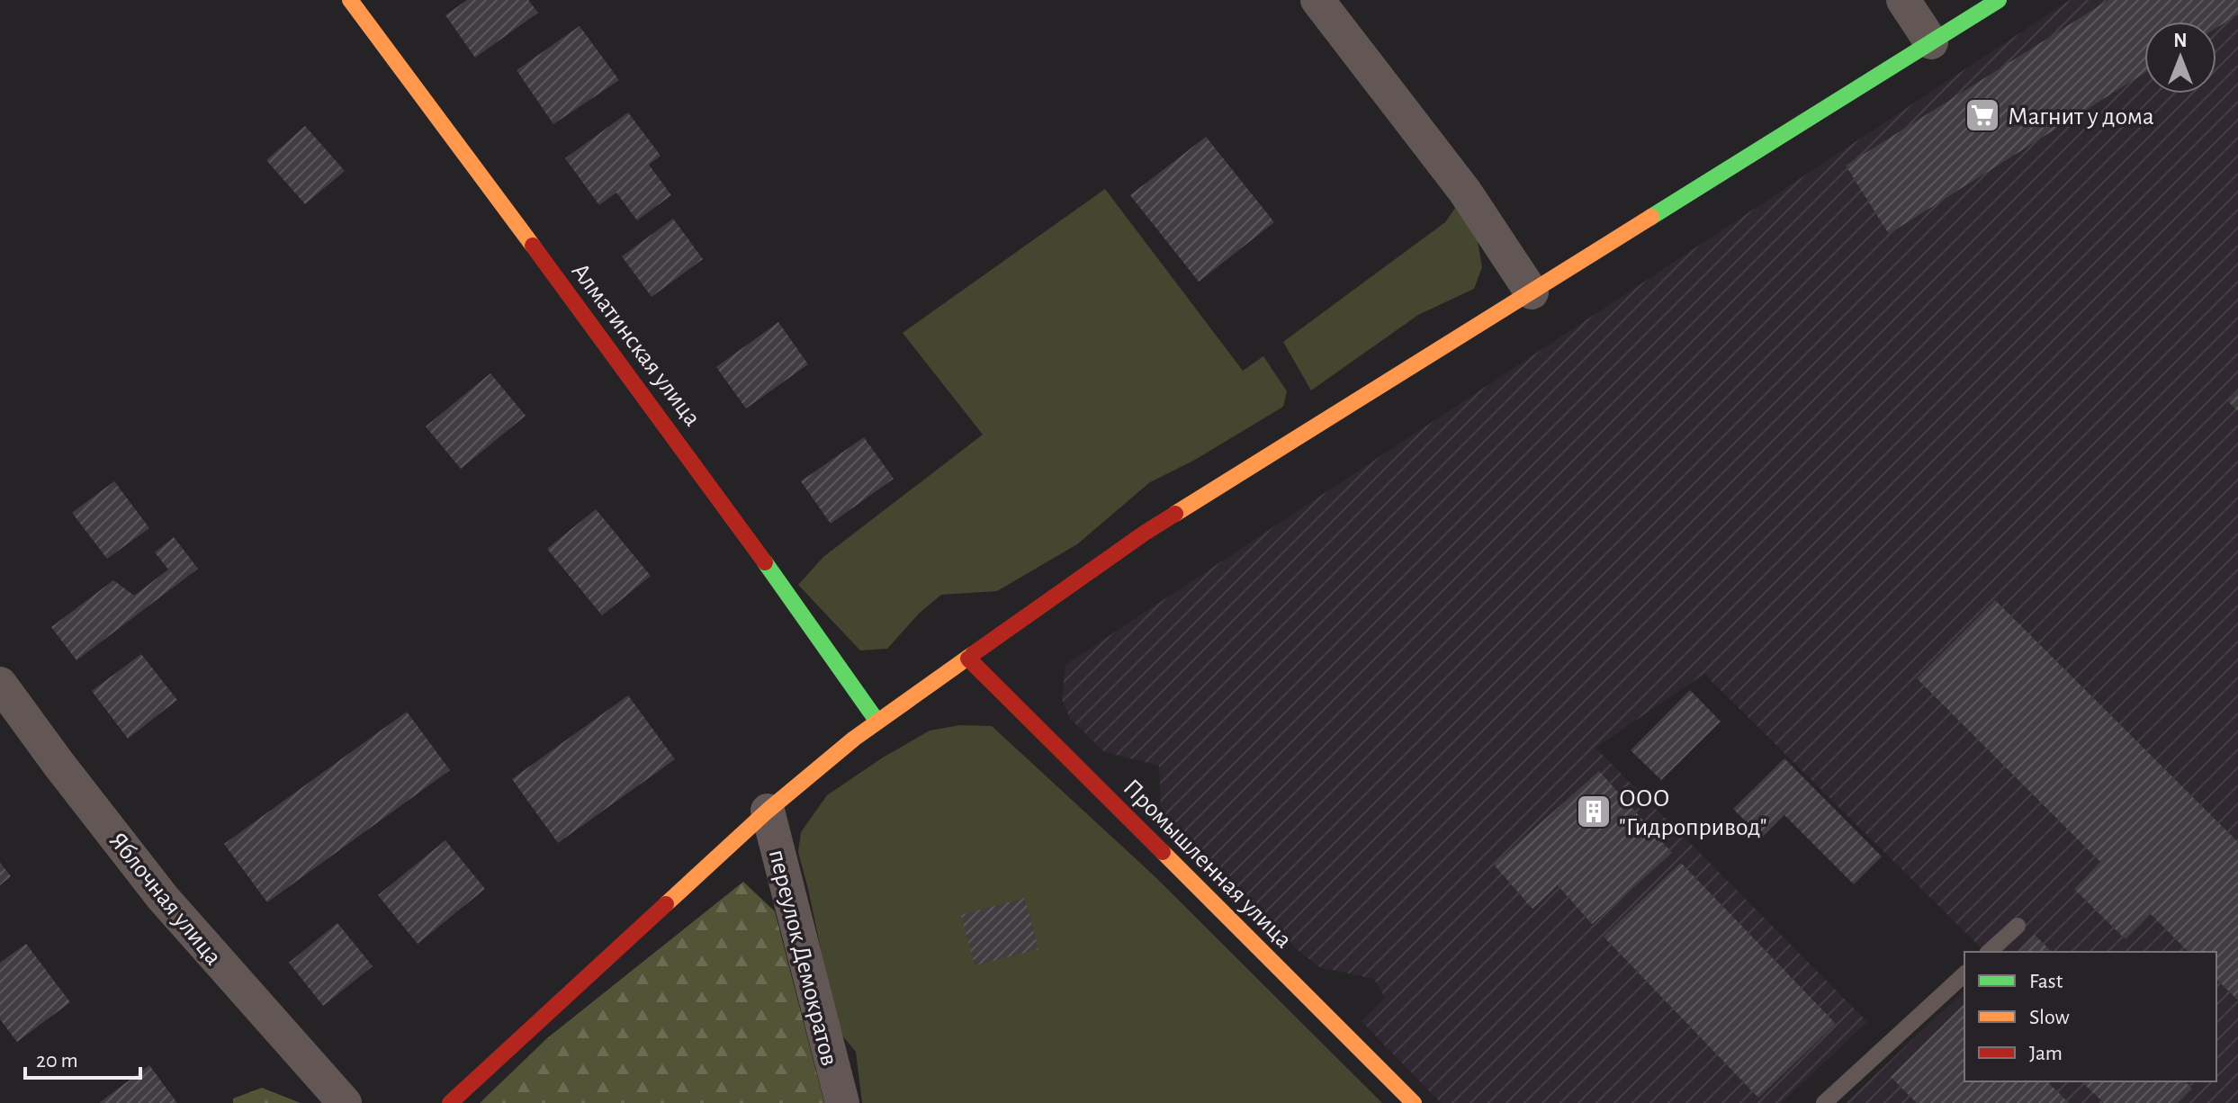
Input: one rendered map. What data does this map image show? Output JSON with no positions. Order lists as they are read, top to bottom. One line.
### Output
{"streets":{"street":["Алматинская улица","Промышленная улица","Яблочная улица","переулок Демократов"]},"places":{"supermarket":["Магнит у дома"],"building":["ООО \"Гидропривод\""]},"legend":["Fast","Slow","Jam"],"scale_bar":"20 m","north":"top"}
